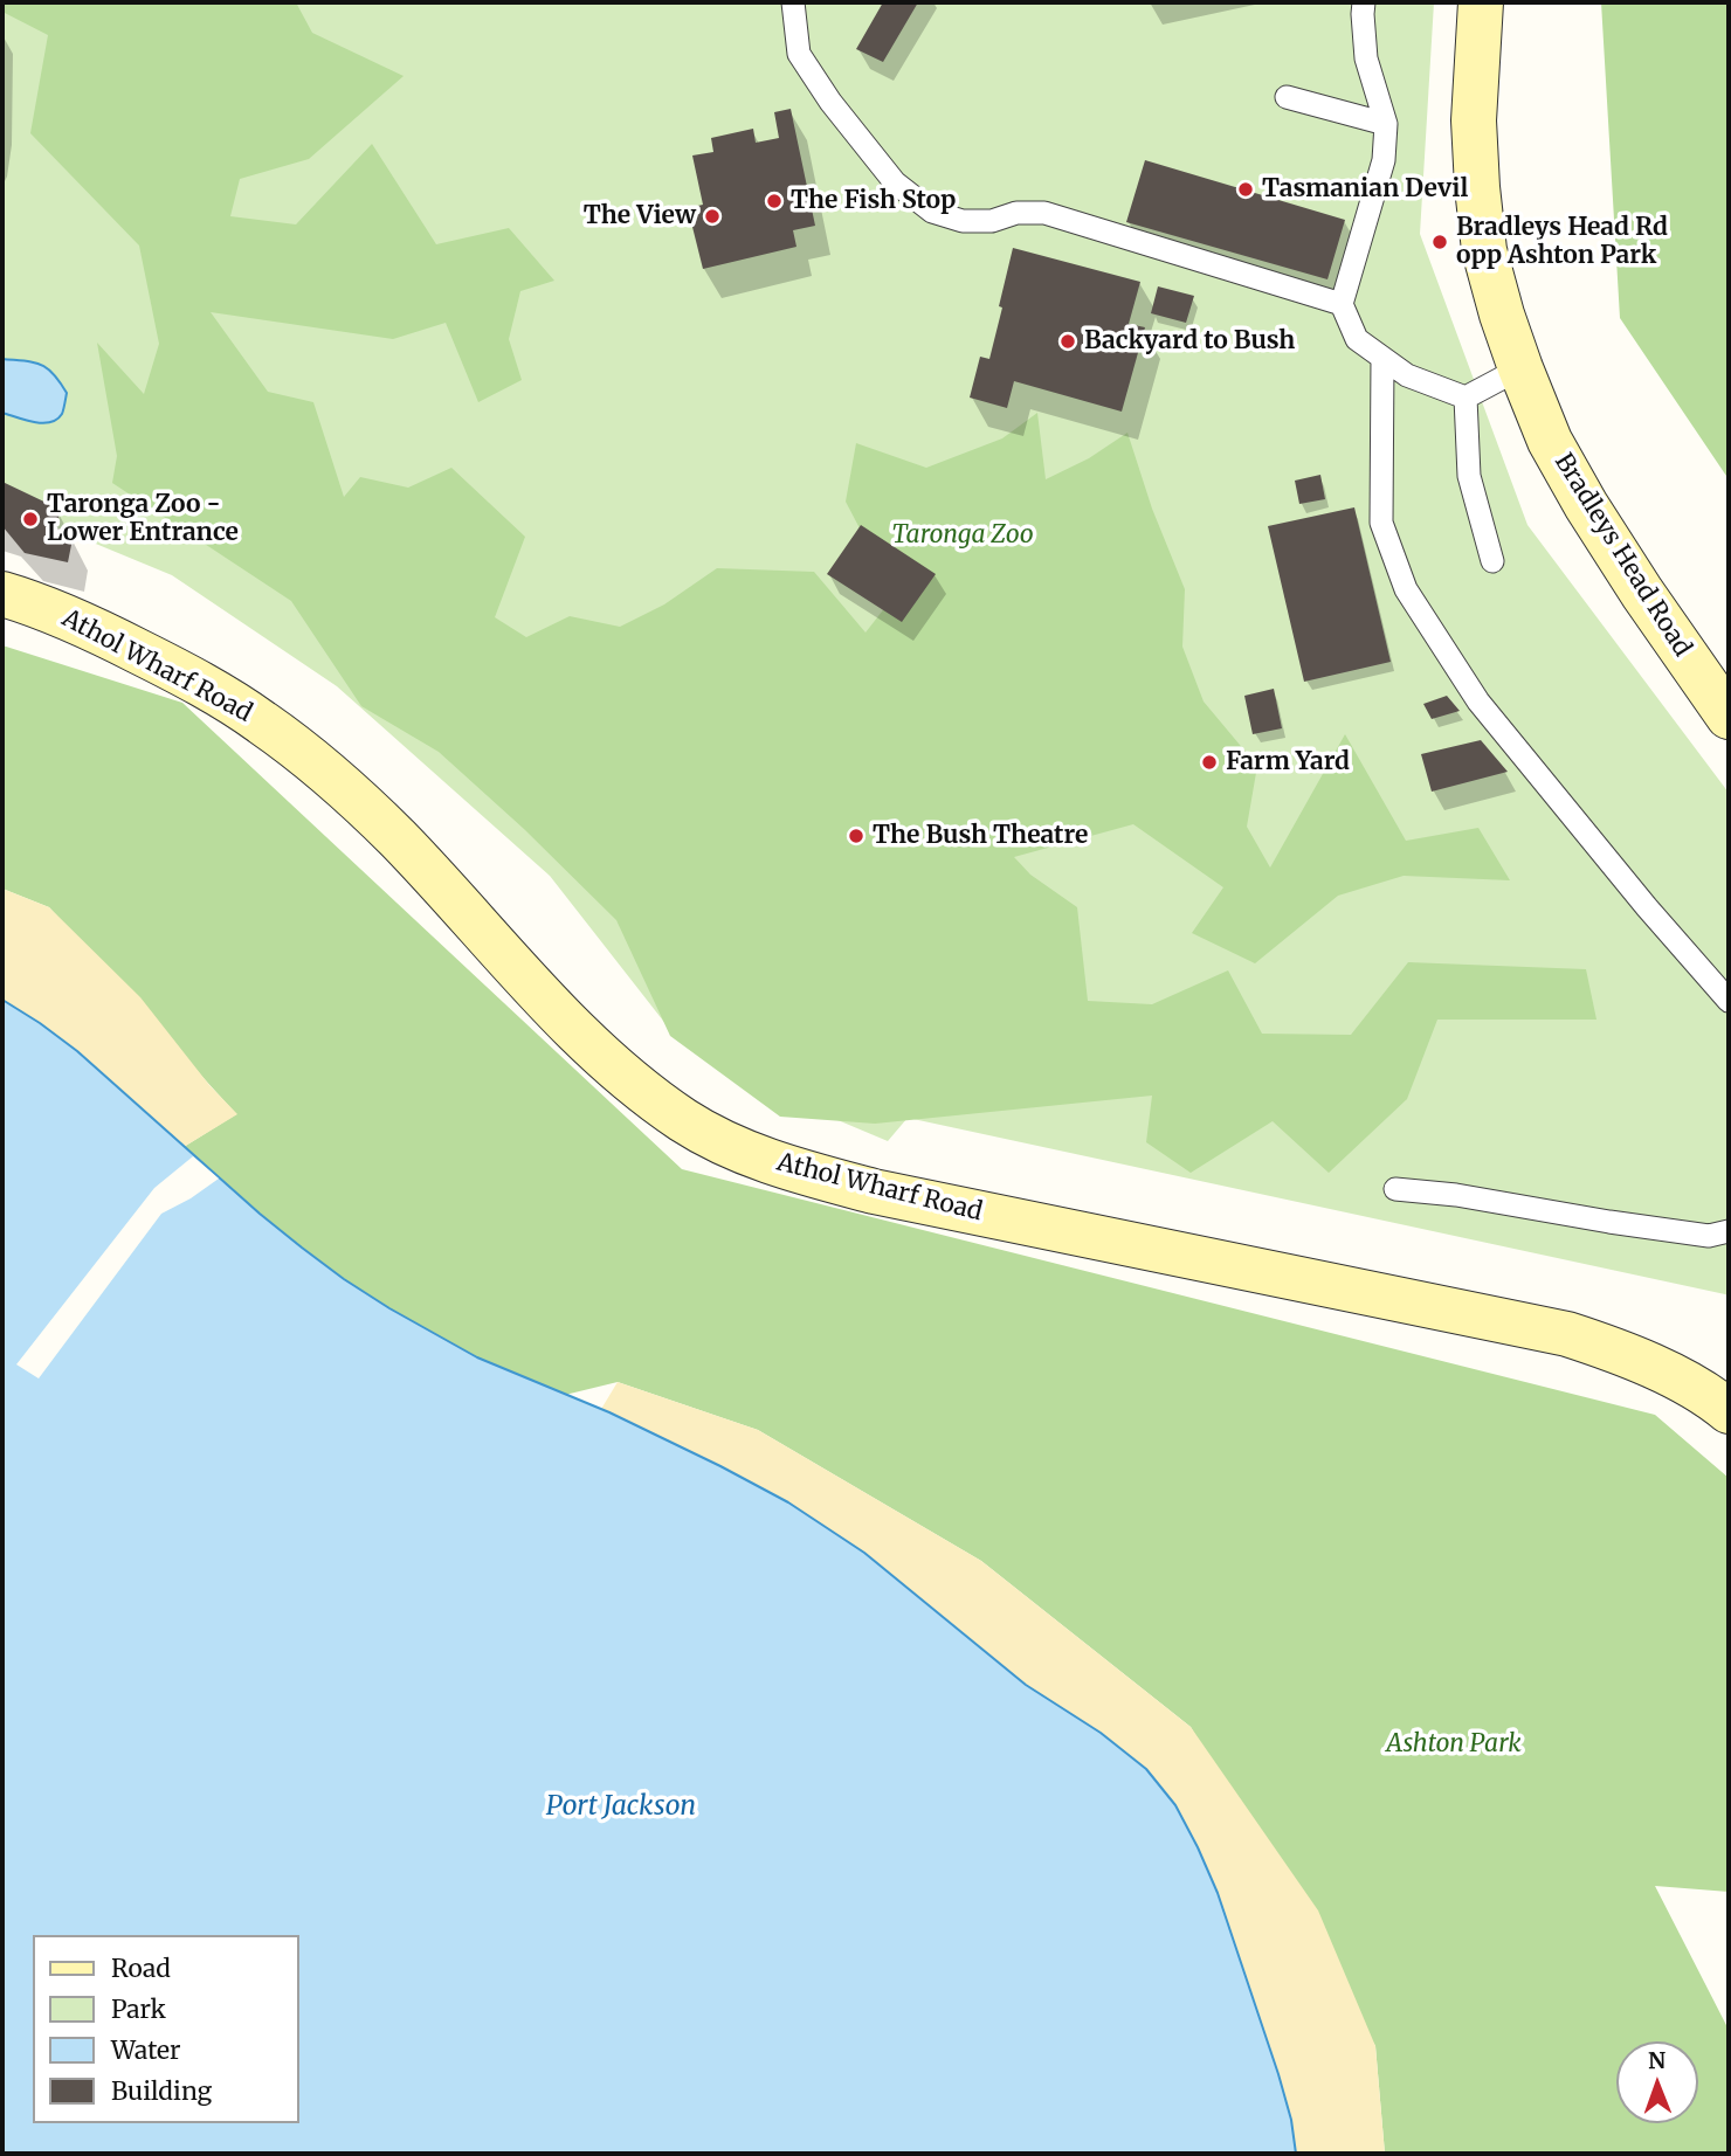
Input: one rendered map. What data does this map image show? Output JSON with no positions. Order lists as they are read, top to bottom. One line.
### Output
{"streets":{"main road":["Bradleys Head Road","Athol Wharf Road"]},"water":["Port Jackson"],"parks":["Taronga Zoo","Ashton Park"],"places":["Tasmanian Devil","The Fish Stop","The View","Bradleys Head Rd opp Ashton Park","Backyard to Bush","Taronga Zoo - Lower Entrance","Farm Yard","The Bush Theatre"],"legend":["Road","Park","Water","Building"],"north":"top"}
